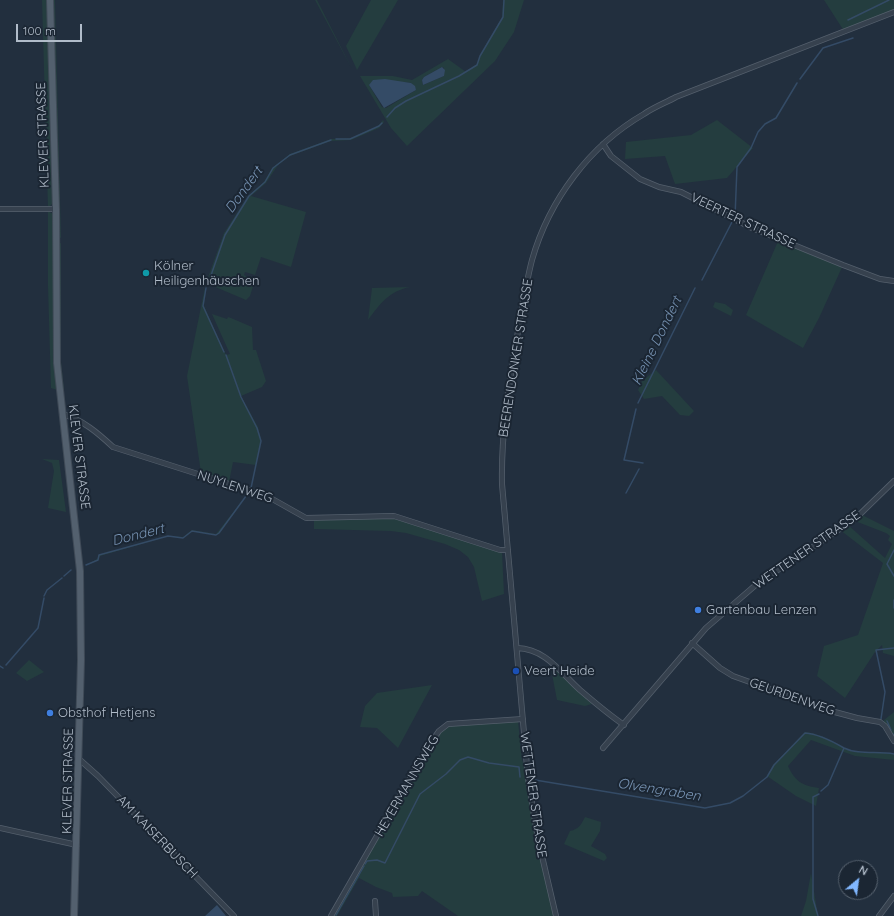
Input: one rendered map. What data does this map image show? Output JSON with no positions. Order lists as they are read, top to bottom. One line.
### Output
{"streets":{"main road":["KLEVER STRASSE"],"street":["VEERTER STRASSE","BEERENDONKER STRASSE","NUYLENWEG","WETTENER STRASSE","GEURDENWEG","HEYERMANNSWEG","AM KAISERBUSCH"]},"crossings":[["KLEVER STRASSE","NUYLENWEG"],["KLEVER STRASSE","AM KAISERBUSCH"],["VEERTER STRASSE","BEERENDONKER STRASSE"],["BEERENDONKER STRASSE","NUYLENWEG"],["BEERENDONKER STRASSE","WETTENER STRASSE"],["WETTENER STRASSE","GEURDENWEG"],["WETTENER STRASSE","HEYERMANNSWEG"]],"water":["Dondert","Kleine Dondert","Olvengraben"],"places":["Kölner Heiligenhäuschen","Gartenbau Lenzen","Veert Heide","Obsthof Hetjens"],"scale_bar":"100 m","north":"top right"}
